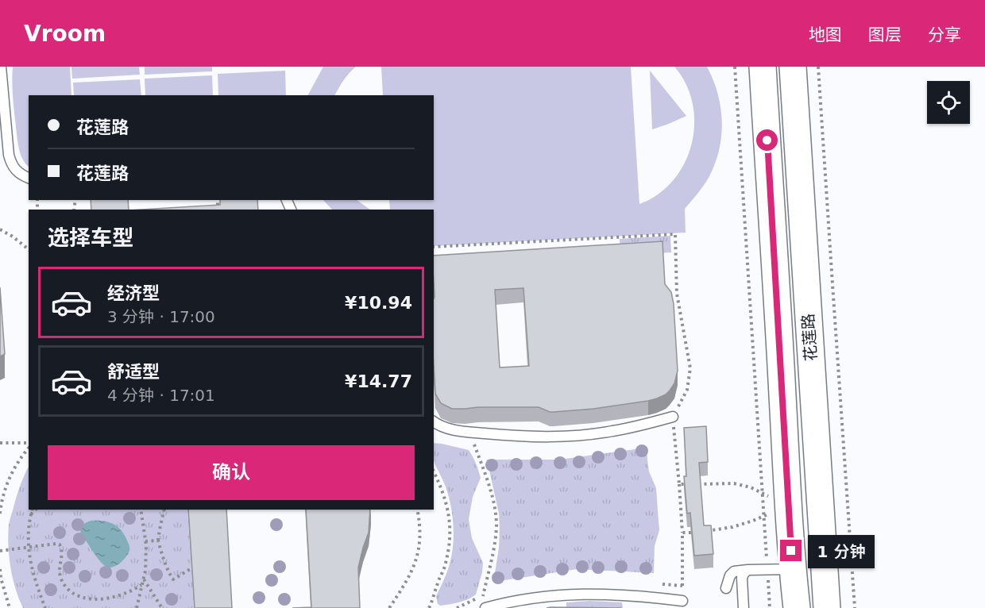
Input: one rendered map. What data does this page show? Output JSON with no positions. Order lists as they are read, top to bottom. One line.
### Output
{"streets":{"main road":["花莲路"]},"page":{"header":"Vroom","nav":["地图","图层","分享"],"banner":["花莲路","花莲路"],"heading":"选择车型","list":[{"name":"经济型","note":"3 分钟 · 17:00","value":"¥10.94"},{"name":"舒适型","note":"4 分钟 · 17:01","value":"¥14.77"}],"buttons":"确认","bubble":"1 分钟"}}
